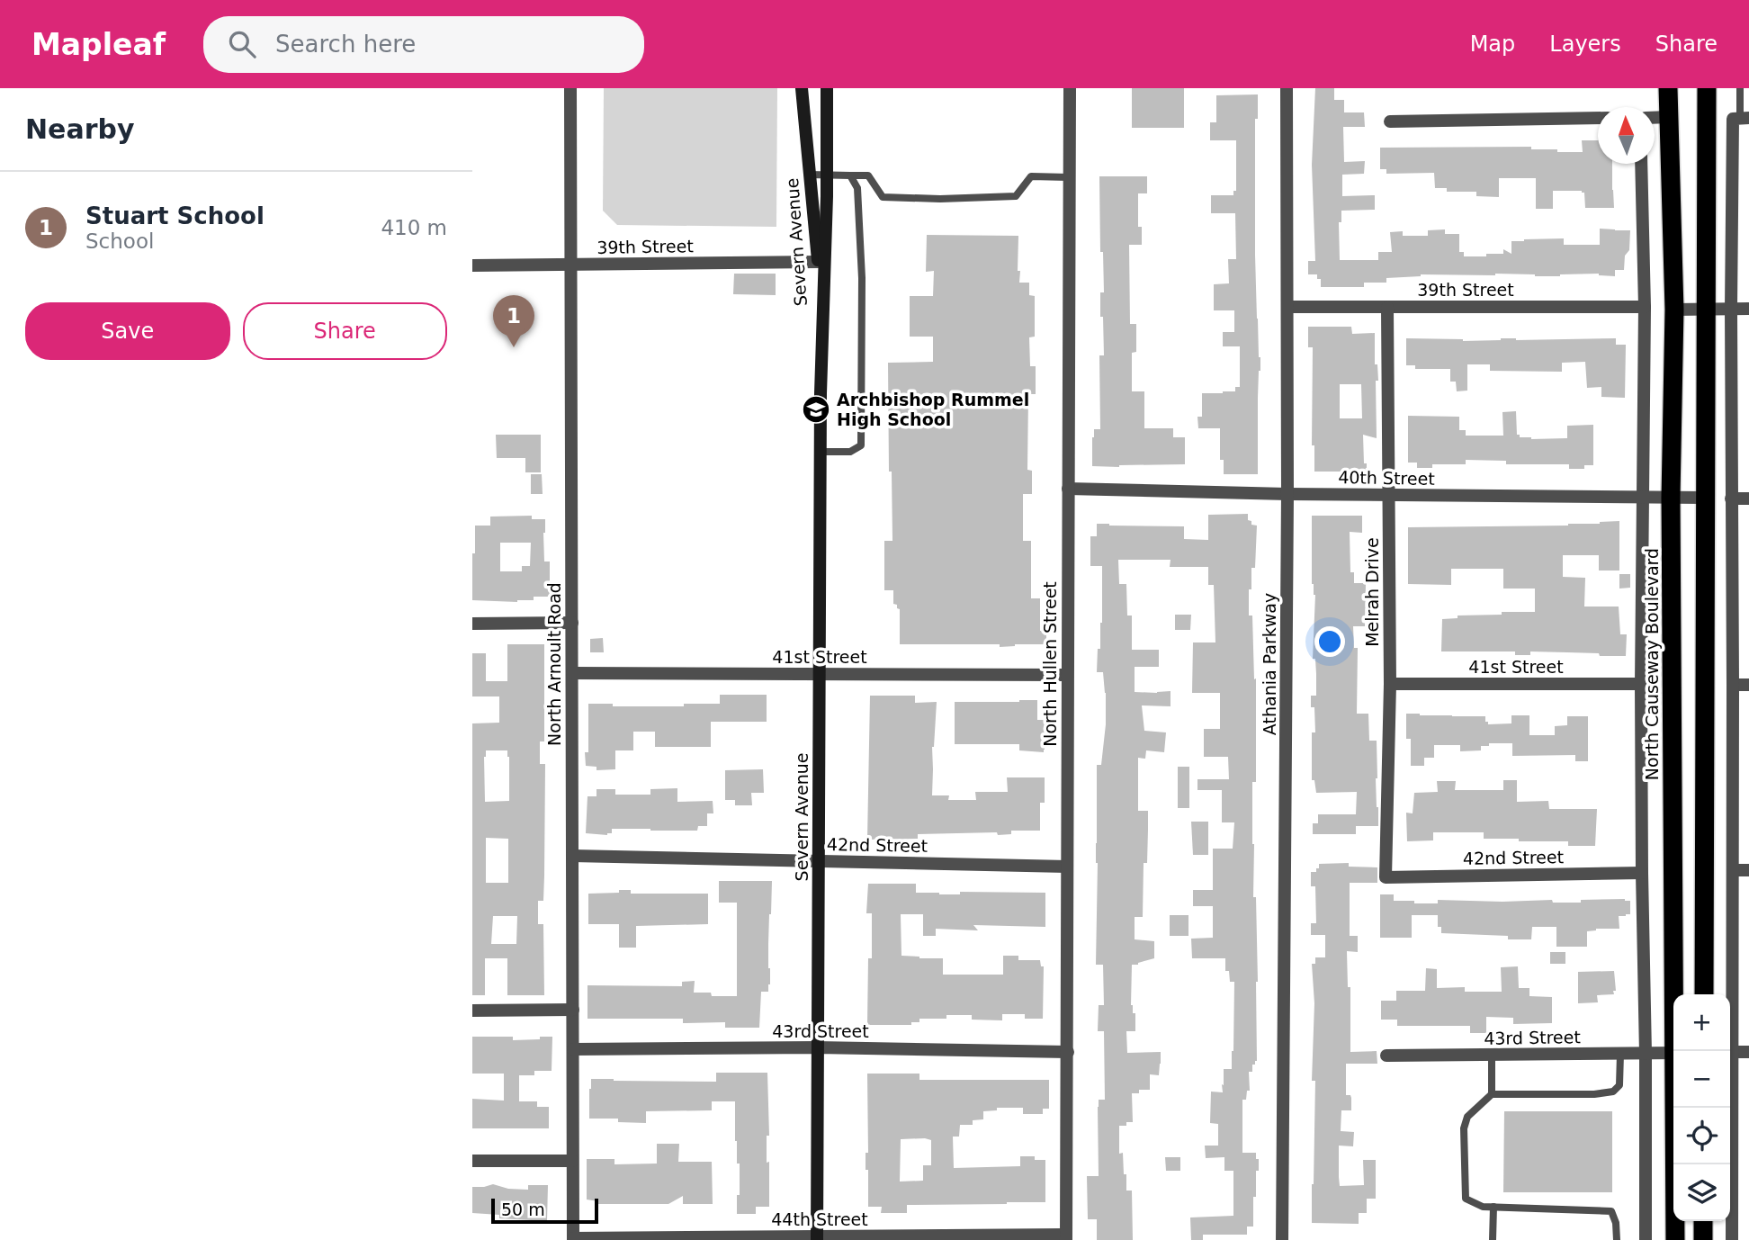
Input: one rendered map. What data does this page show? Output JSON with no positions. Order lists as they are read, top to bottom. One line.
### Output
{"streets":{"highway":["North Causeway Boulevard"],"street":["Severn Avenue","39th Street","40th Street","Melrah Drive","41st Street","North Arnoult Road","North Hullen Street","Athania Parkway","42nd Street","43rd Street","44th Street"]},"crossings":[["Severn Avenue","39th Street"],["Severn Avenue","41st Street"],["Severn Avenue","42nd Street"],["Severn Avenue","43rd Street"],["Severn Avenue","44th Street"],["39th Street","Melrah Drive"],["39th Street","North Arnoult Road"],["39th Street","Athania Parkway"],["39th Street","North Causeway Boulevard"],["40th Street","Melrah Drive"],["40th Street","North Hullen Street"],["40th Street","Athania Parkway"],["40th Street","North Causeway Boulevard"],["Melrah Drive","41st Street"],["Melrah Drive","42nd Street"],["41st Street","North Arnoult Road"],["41st Street","North Hullen Street"],["41st Street","North Causeway Boulevard"],["North Arnoult Road","42nd Street"],["North Arnoult Road","43rd Street"],["North Arnoult Road","44th Street"],["North Hullen Street","42nd Street"],["North Hullen Street","43rd Street"],["North Hullen Street","44th Street"],["North Causeway Boulevard","42nd Street"],["North Causeway Boulevard","43rd Street"]],"places":{"school or university":["Archbishop Rummel High School"]},"scale_bar":"50 m","north":"top","page":{"header":"Mapleaf","search":"Search here","nav":["Map","Layers","Share"],"heading":"Nearby","list":[{"mark":"1","name":"Stuart School","note":"School","value":"410 m"}],"buttons":["Save","Share"],"pins":"1","map_buttons":["+","−"],"scale":"50 m"}}
